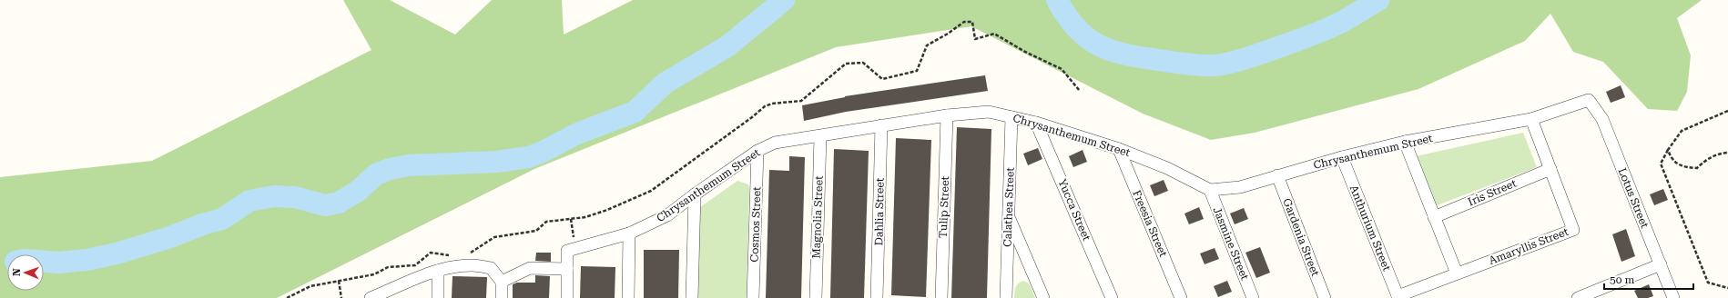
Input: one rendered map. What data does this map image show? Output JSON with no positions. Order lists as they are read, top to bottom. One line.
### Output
{"streets":{"street":["Chrysanthemum Street","Iris Street","Lotus Street","Tulip Street","Calathea Street","Yucca Street","Dahlia Street","Magnolia Street","Freesia Street","Cosmos Street","Anthurium Street","Gardenia Street","Jasmine Street","Amaryllis Street"]},"crossings":[["Chrysanthemum Street","Lotus Street"],["Chrysanthemum Street","Tulip Street"],["Chrysanthemum Street","Calathea Street"],["Chrysanthemum Street","Yucca Street"],["Chrysanthemum Street","Dahlia Street"],["Chrysanthemum Street","Magnolia Street"],["Chrysanthemum Street","Freesia Street"],["Chrysanthemum Street","Cosmos Street"],["Chrysanthemum Street","Anthurium Street"],["Chrysanthemum Street","Gardenia Street"],["Chrysanthemum Street","Jasmine Street"],["Chrysanthemum Street","Amaryllis Street"],["Iris Street","Amaryllis Street"],["Anthurium Street","Amaryllis Street"]],"scale_bar":"50 m","north":"left"}
